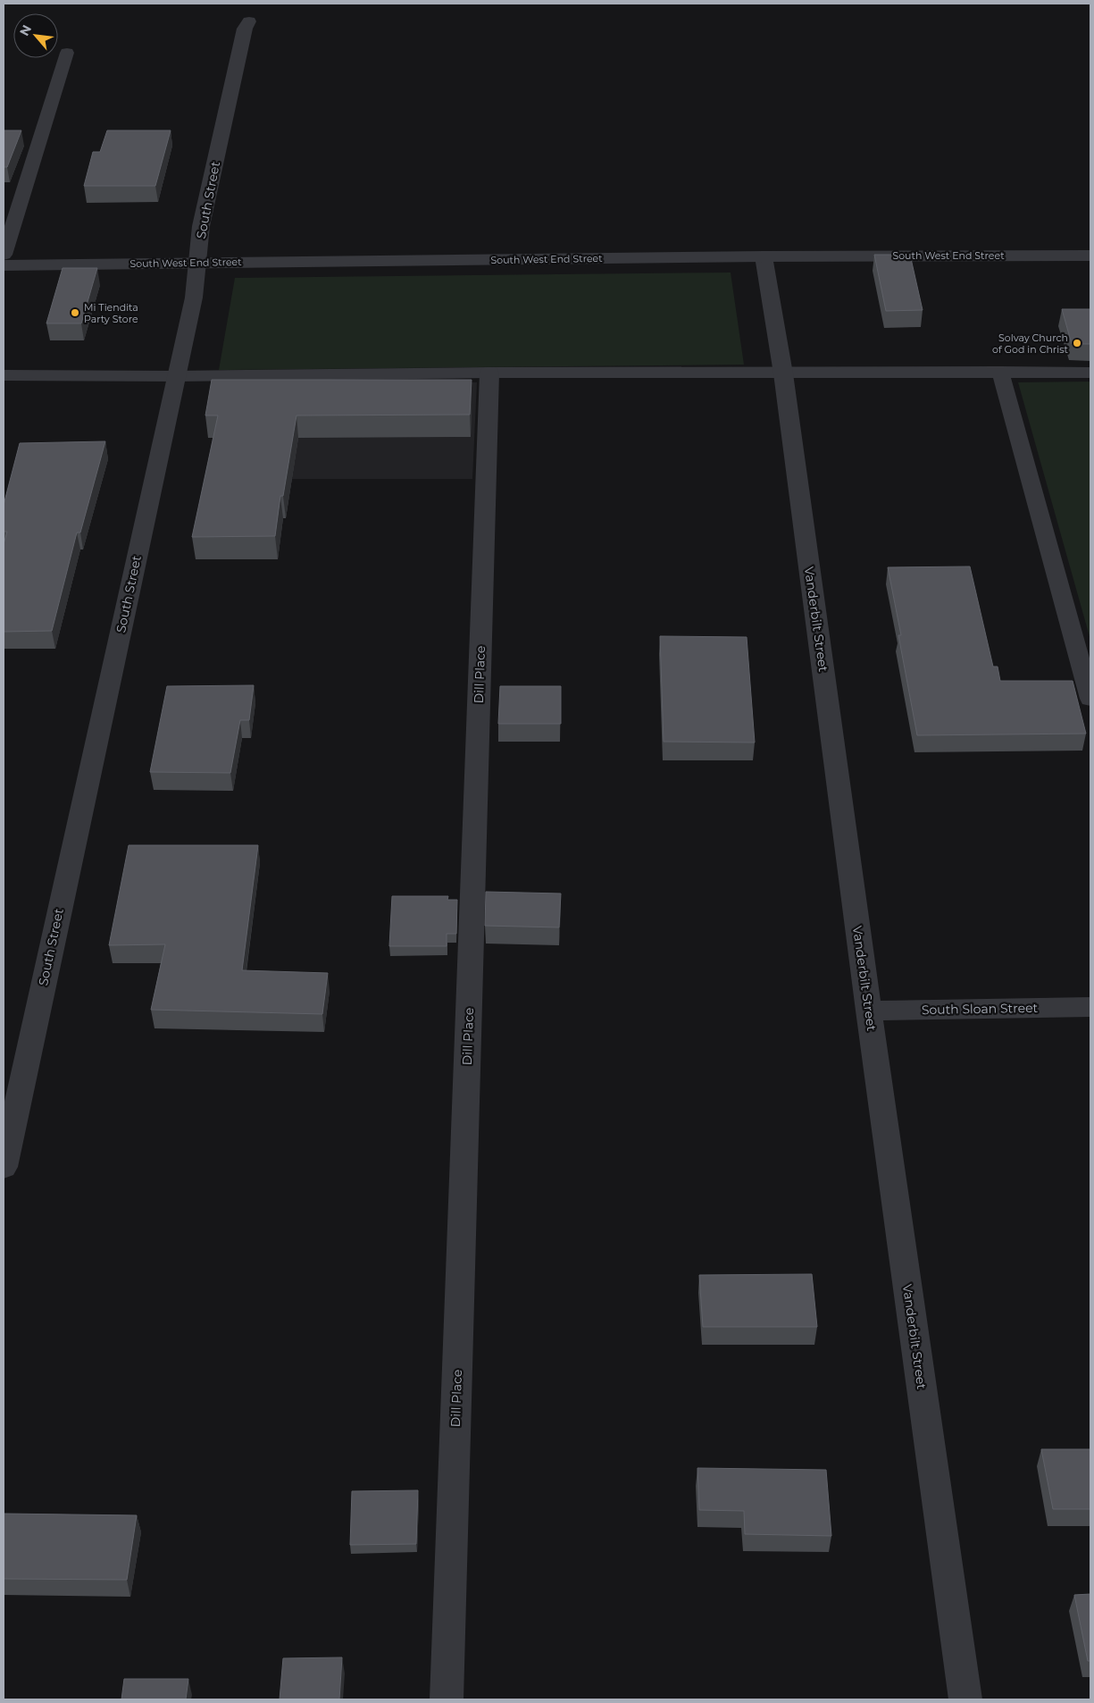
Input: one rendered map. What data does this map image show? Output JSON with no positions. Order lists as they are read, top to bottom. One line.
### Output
{"streets":{"street":["South Street","South West End Street","Vanderbilt Street","Dill Place","South Sloan Street"]},"crossings":[["South Street","South West End Street"],["South West End Street","Vanderbilt Street"],["Vanderbilt Street","South Sloan Street"]],"places":["Mi Tiendita Party Store","Solvay Church of God in Christ"],"north":"top left"}
